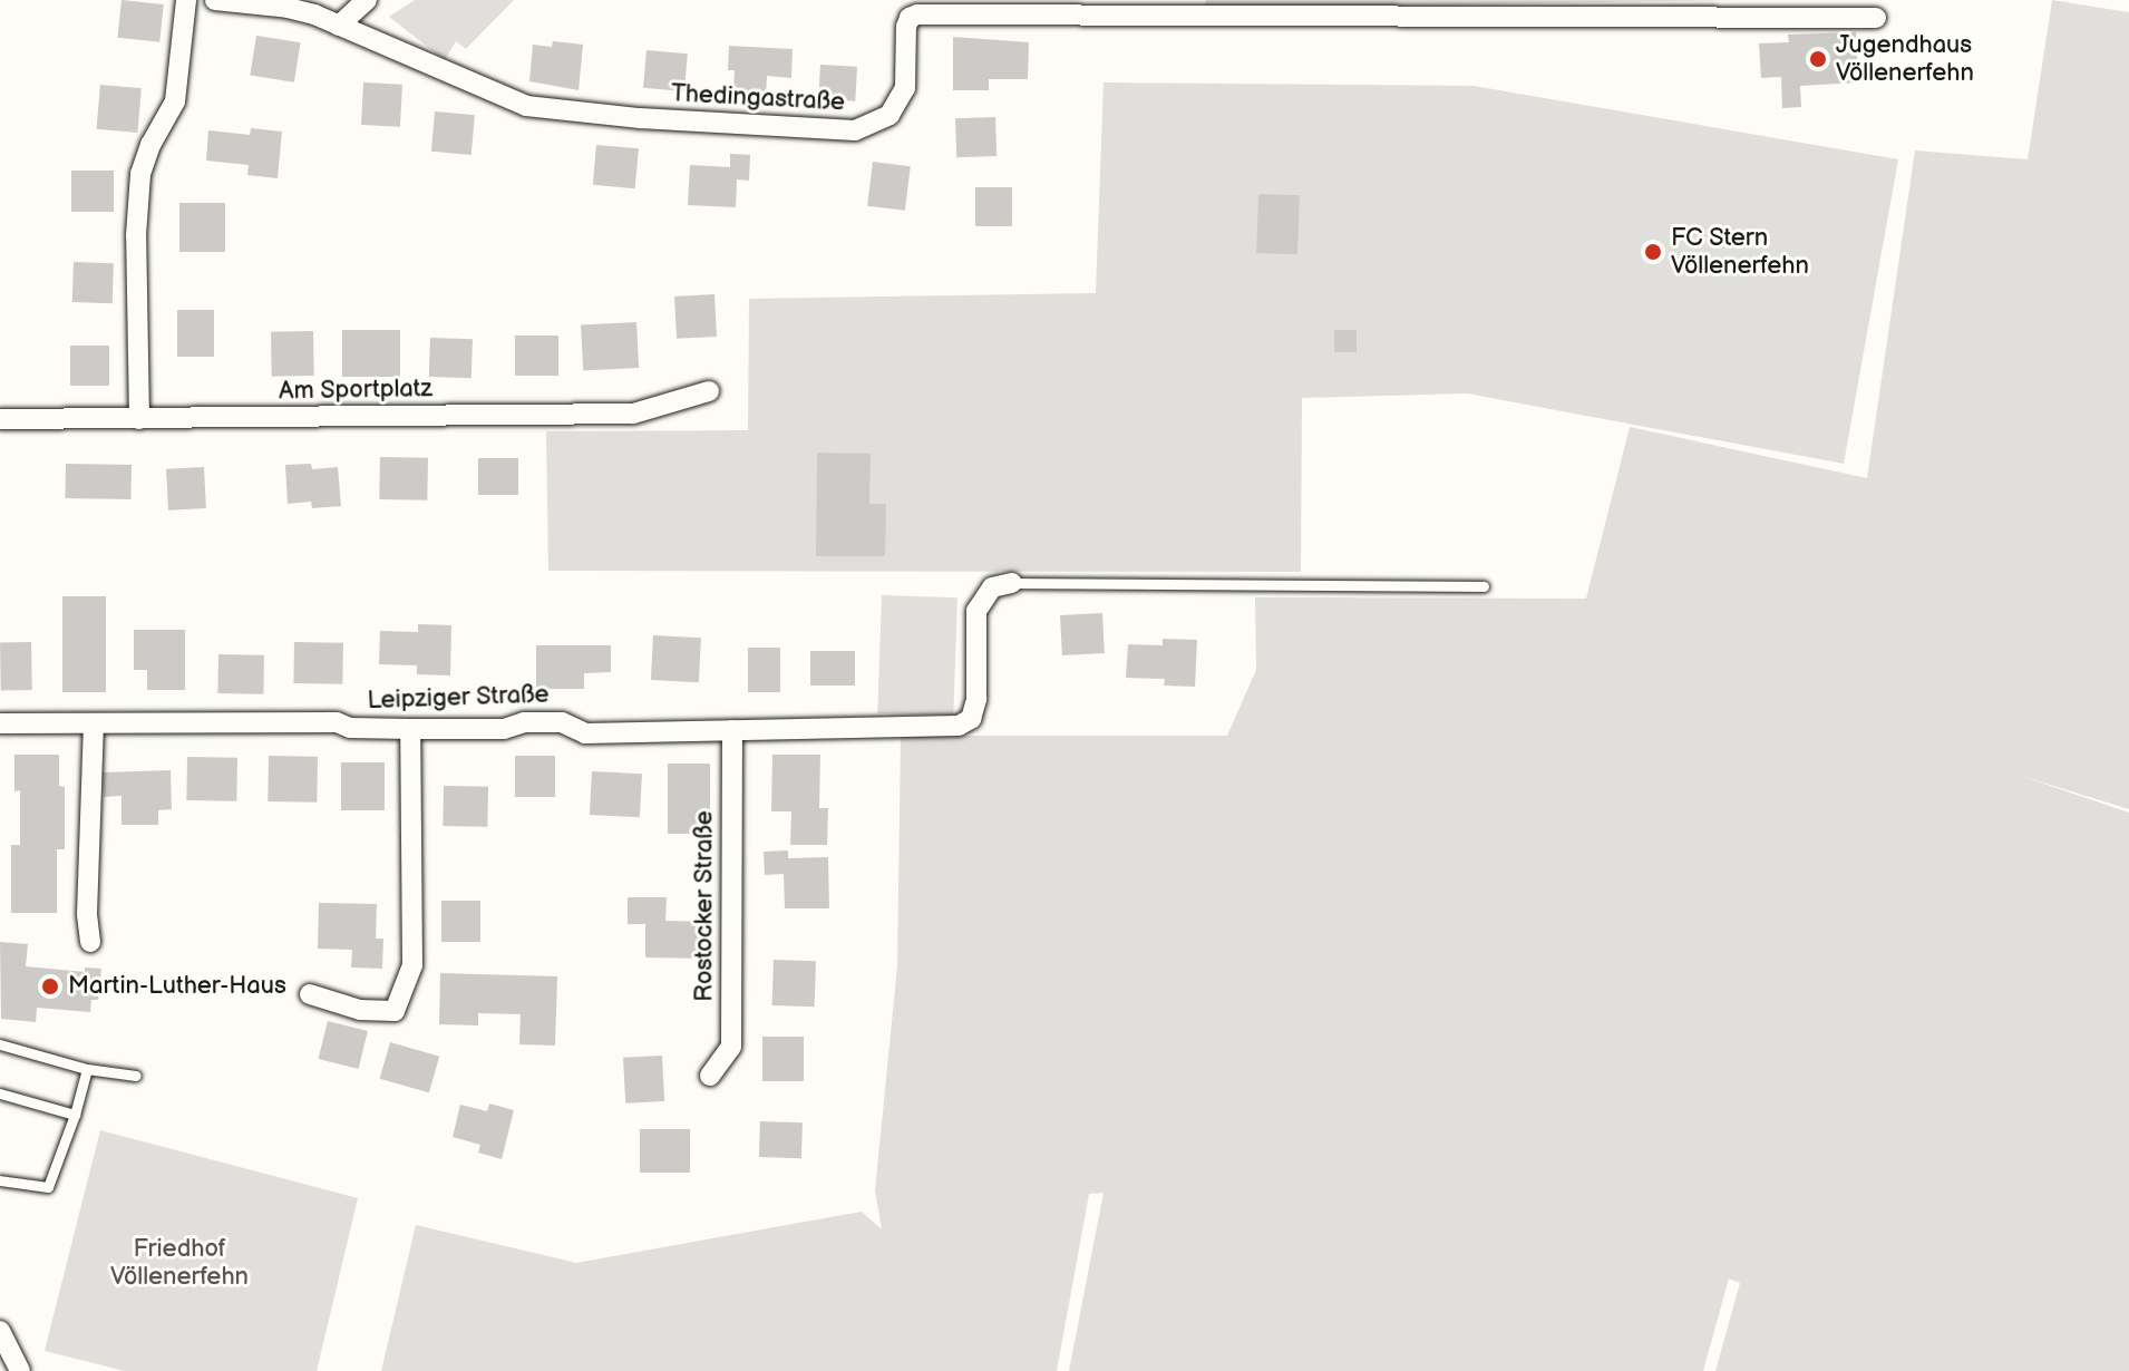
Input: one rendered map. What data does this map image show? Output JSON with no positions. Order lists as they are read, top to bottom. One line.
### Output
{"streets":{"street":["Thedingastraße","Am Sportplatz","Leipziger Straße","Rostocker Straße"]},"crossings":[["Leipziger Straße","Rostocker Straße"]],"parks":["Friedhof Völlenerfehn"],"places":["Jugendhaus Völlenerfehn","FC Stern Völlenerfehn","Martin-Luther-Haus"]}
